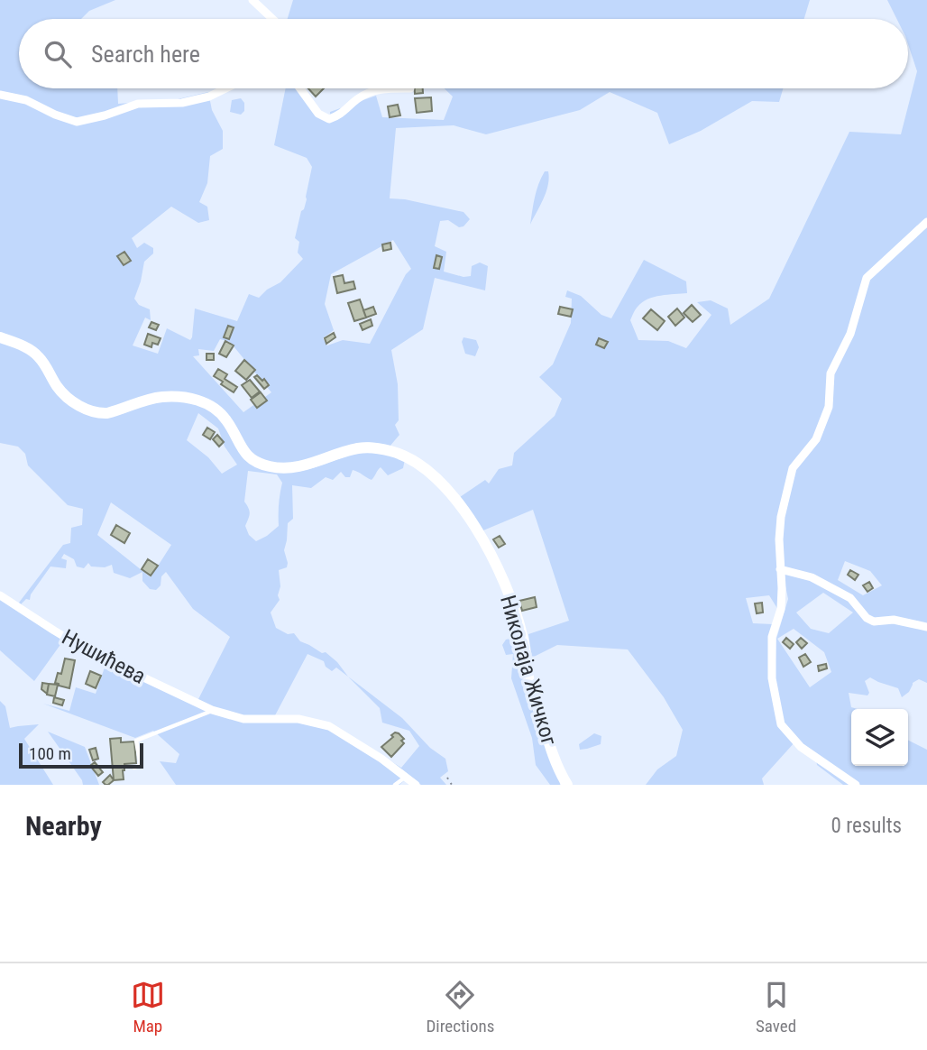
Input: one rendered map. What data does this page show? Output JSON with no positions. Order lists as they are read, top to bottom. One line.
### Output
{"streets":{"street":["Нушићева","Николаја Жичког"]},"scale_bar":"100 m","page":{"search":"Search here","scale":"100 m","heading":["Nearby","0 results"],"nav":["Map","Directions","Saved"]}}
